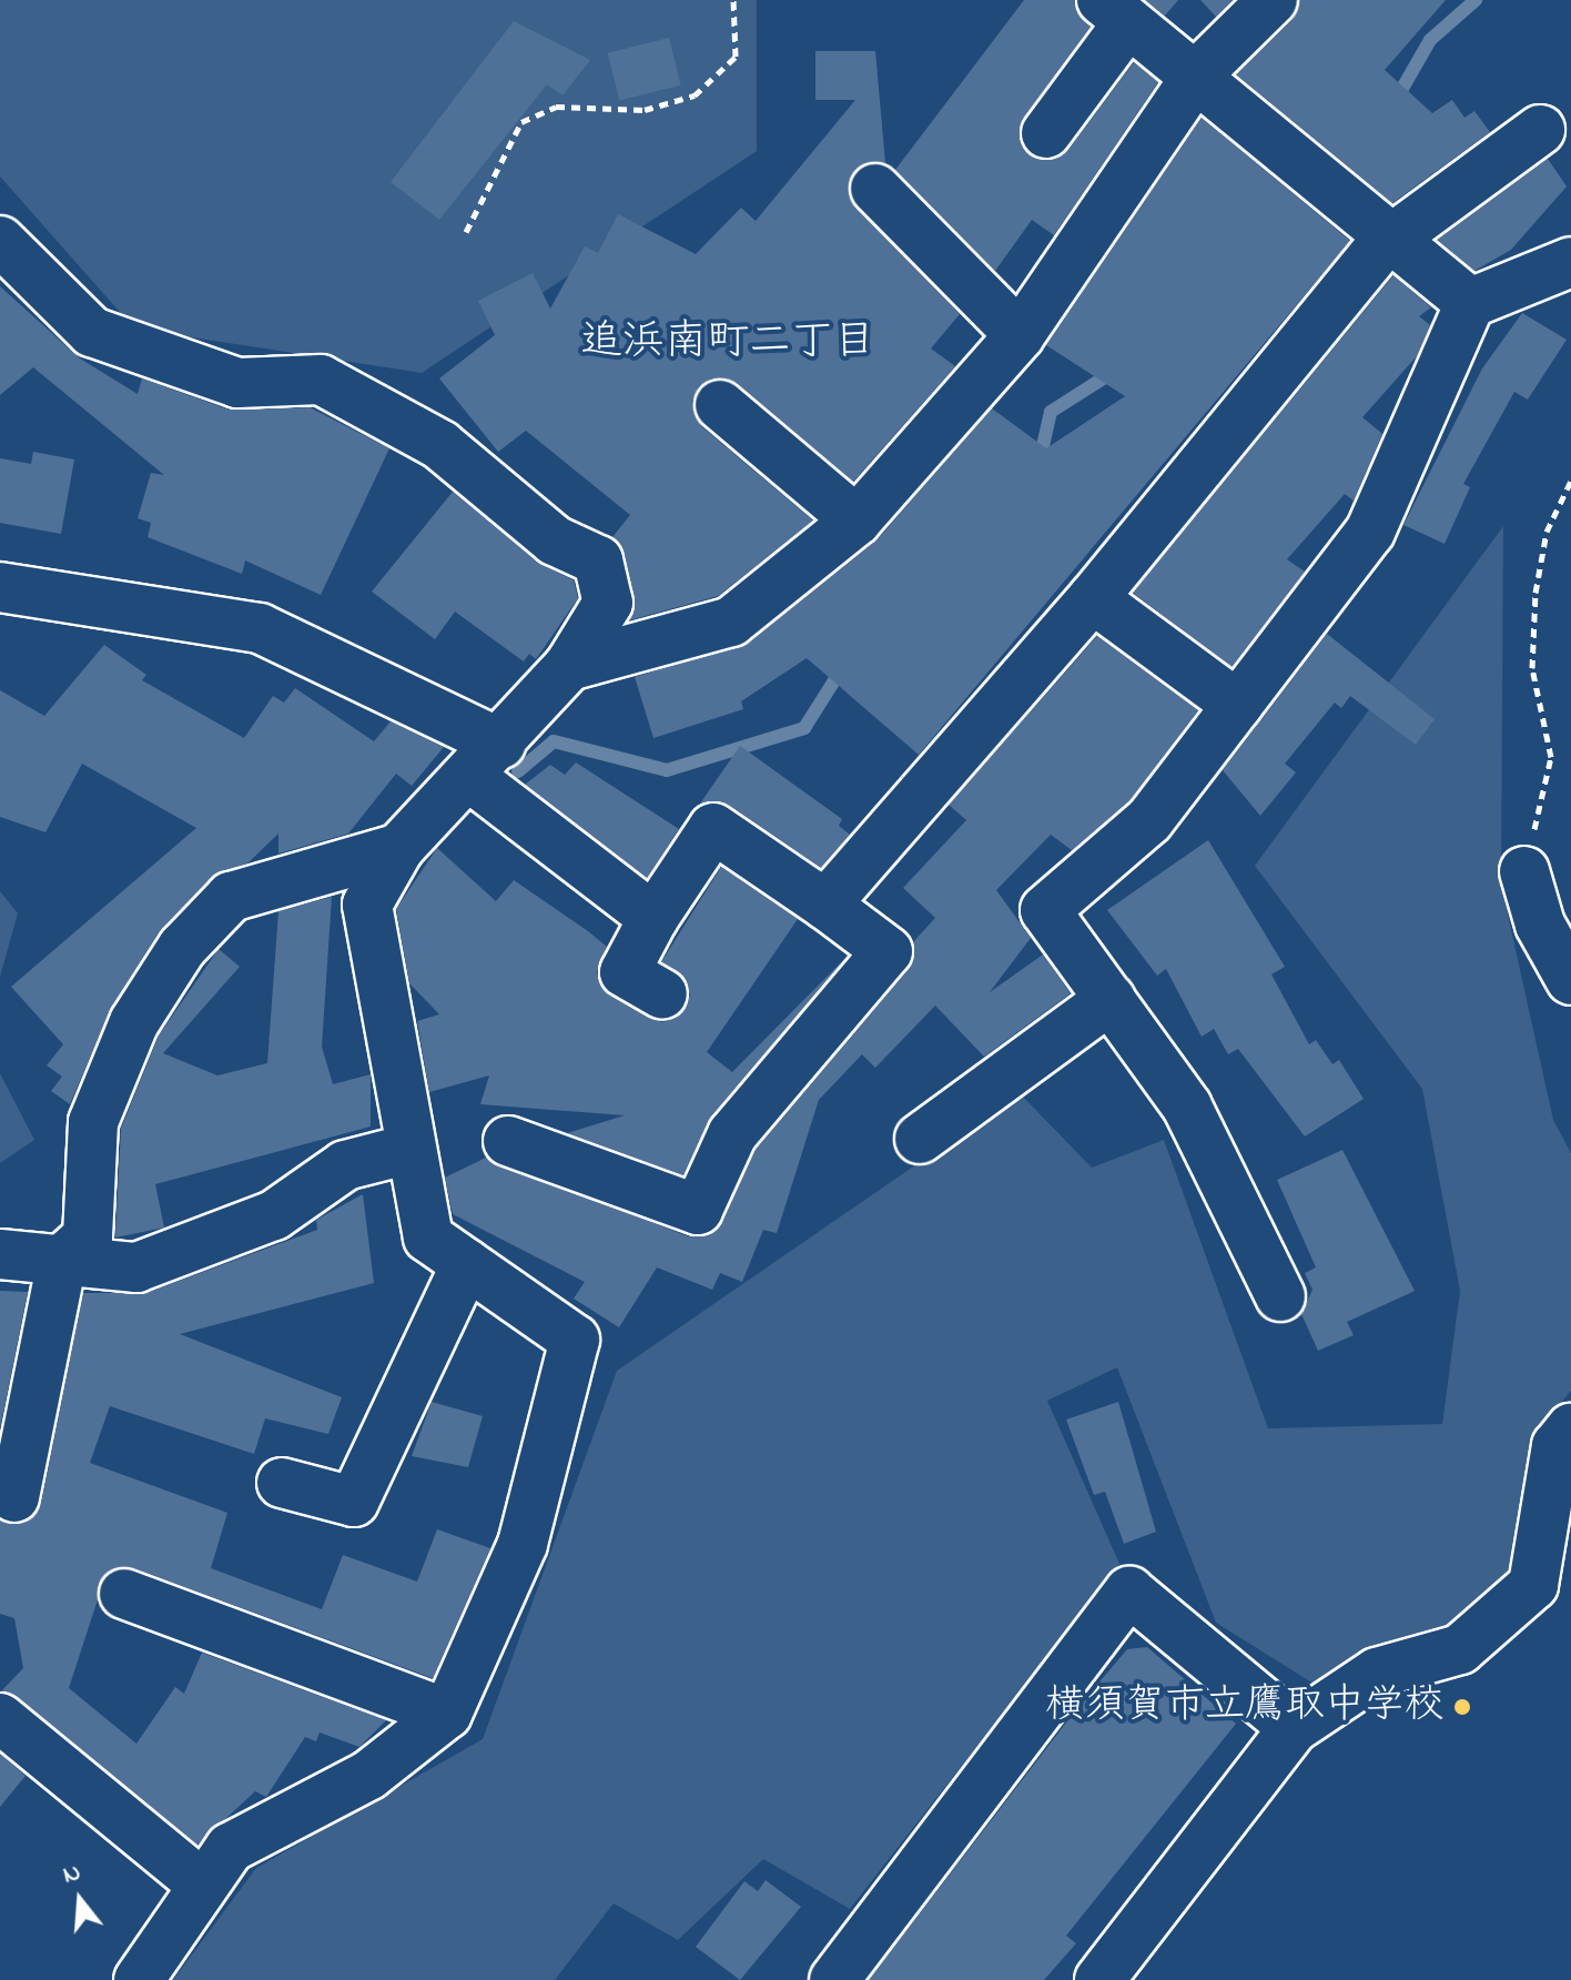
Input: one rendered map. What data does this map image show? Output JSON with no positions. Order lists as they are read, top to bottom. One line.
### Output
{"districts":["追浜南町二丁目"],"places":["横須賀市立鷹取中学校"],"north":"top"}
